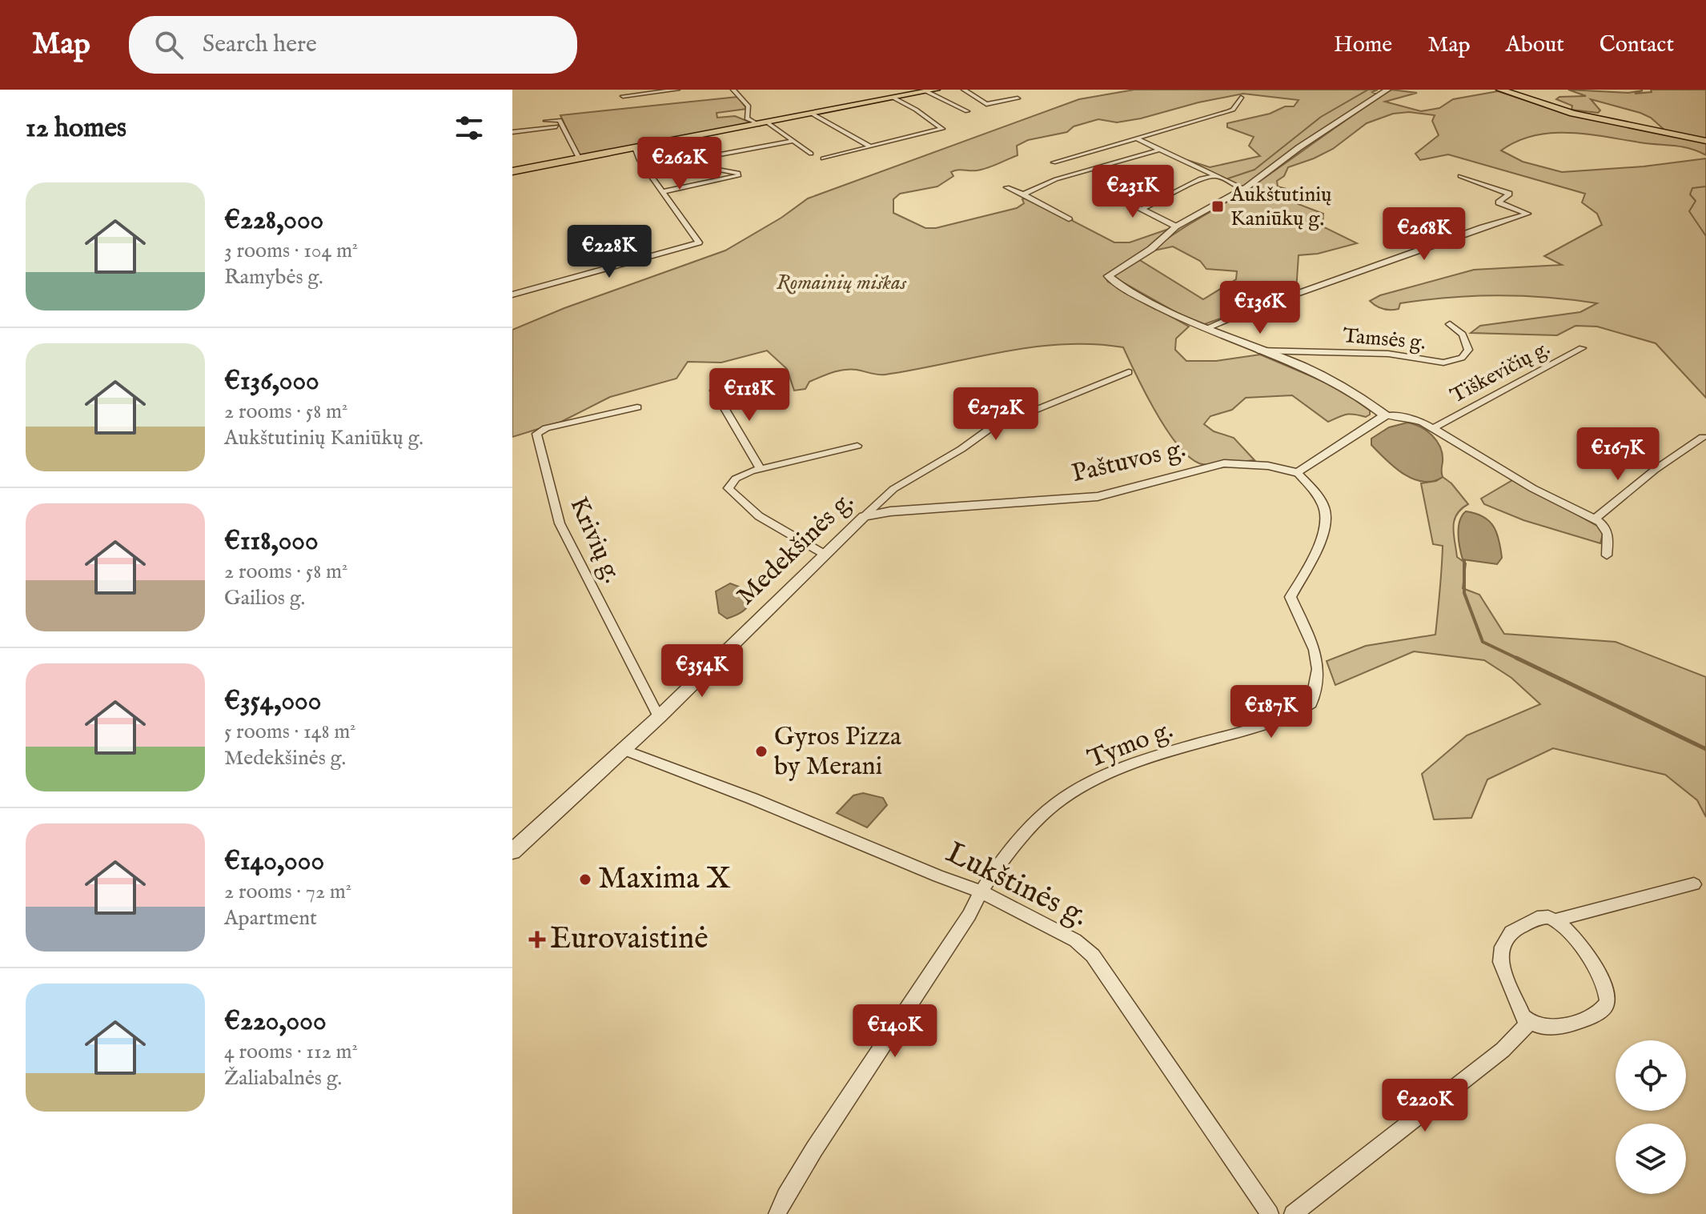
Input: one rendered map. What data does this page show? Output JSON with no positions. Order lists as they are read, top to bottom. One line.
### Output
{"streets":{"street":["Tamsės g.","Tiškevičių g.","Paštuvos g.","Krivių g.","Medekšinės g.","Tymo g.","Lukštinės g."]},"crossings":[["Paštuvos g.","Medekšinės g."],["Paštuvos g.","Tymo g."],["Krivių g.","Medekšinės g."],["Medekšinės g.","Lukštinės g."],["Tymo g.","Lukštinės g."]],"parks":["Romainių miškas"],"places":{"transit":["Aukštutinių Kaniūkų g."],"other":["Gyros Pizza by Merani","Maxima X"],"health":["Eurovaistinė"]},"page":{"header":"Map","search":"Search here","nav":["Home","Map","About","Contact"],"heading":"12 homes","price":["€262K","€231K","€268K","€228K","€136K","€118K","€272K","€167K","€354K","€187K","€140K","€220K"],"list":[{"name":"€228,000","note":"3 rooms · 104 m² · Ramybės g."},{"name":"€136,000","note":"2 rooms · 58 m² · Aukštutinių Kaniūkų g."},{"name":"€118,000","note":"2 rooms · 58 m² · Gailios g."},{"name":"€354,000","note":"5 rooms · 148 m² · Medekšinės g."},{"name":"€140,000","note":"2 rooms · 72 m² · Apartment"},{"name":"€220,000","note":"4 rooms · 112 m² · Žaliabalnės g."}]}}
